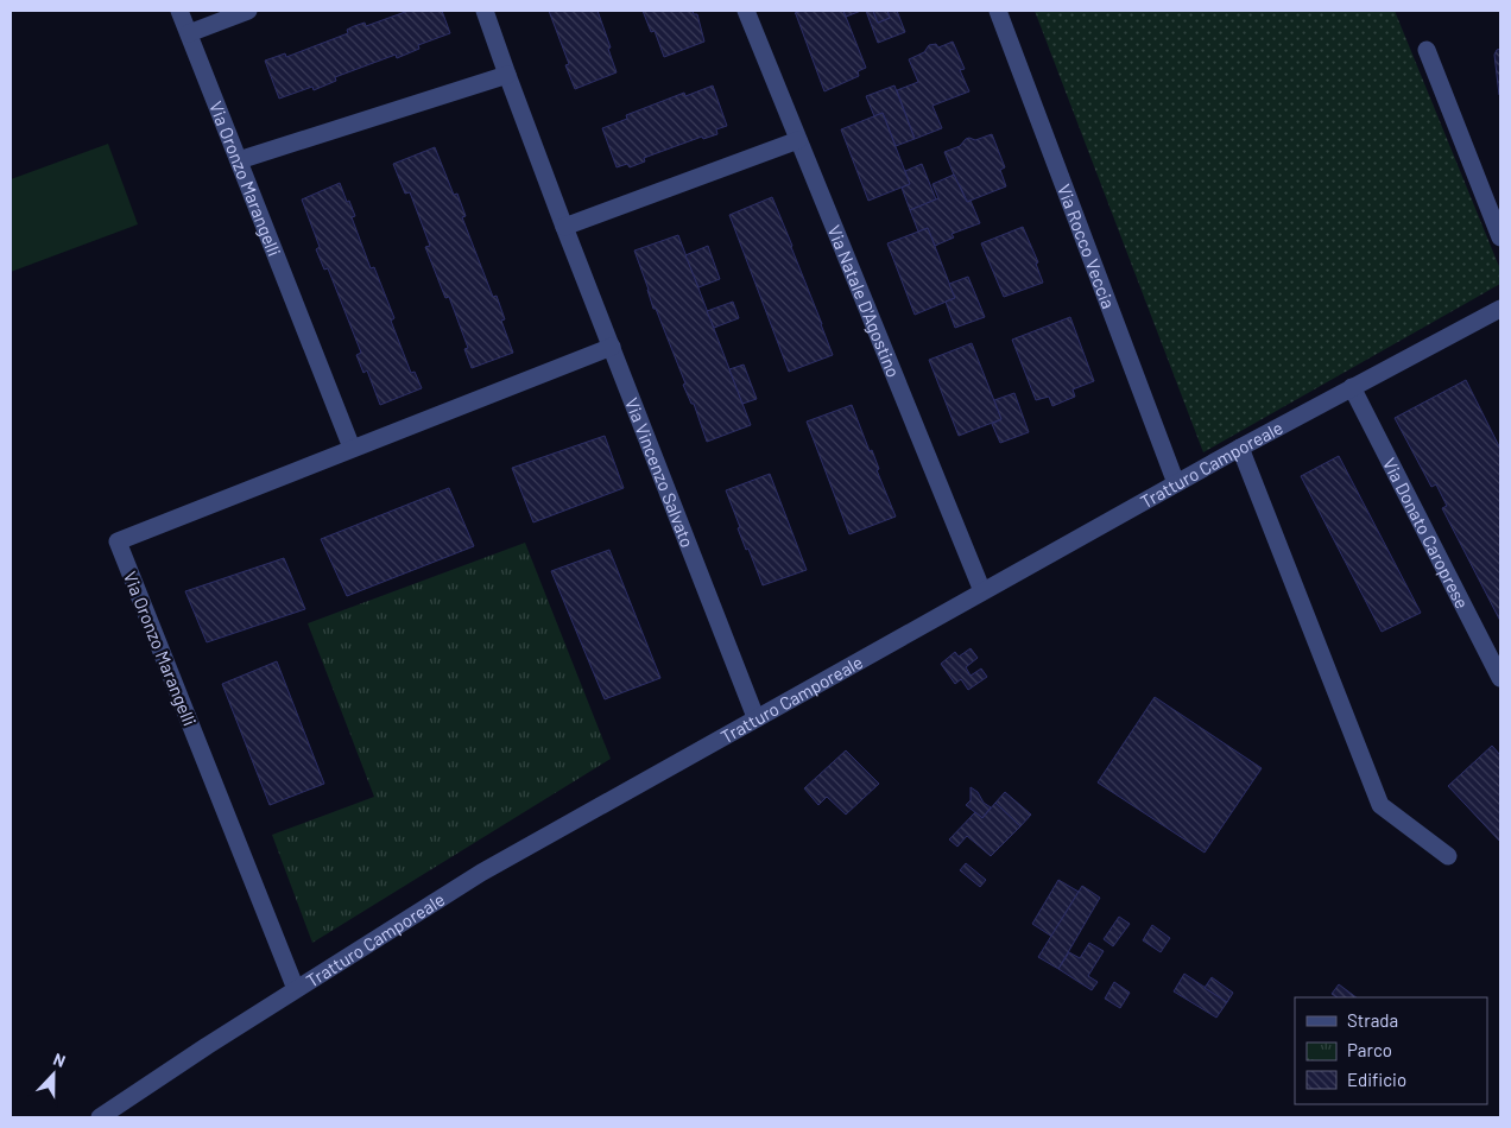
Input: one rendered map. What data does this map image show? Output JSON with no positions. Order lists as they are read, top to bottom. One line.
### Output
{"streets":{"street":["Via Oronzo Marangelli","Via Rocco Veccia","Via Natale D'Agostino","Tratturo Camporeale","Via Vincenzo Salvato","Via Donato Caroprese"]},"crossings":[["Via Oronzo Marangelli","Tratturo Camporeale"],["Via Oronzo Marangelli","Via Vincenzo Salvato"],["Via Rocco Veccia","Tratturo Camporeale"],["Via Natale D'Agostino","Tratturo Camporeale"],["Tratturo Camporeale","Via Vincenzo Salvato"],["Tratturo Camporeale","Via Donato Caroprese"]],"legend":["Strada","Parco","Edificio"],"north":"top"}
